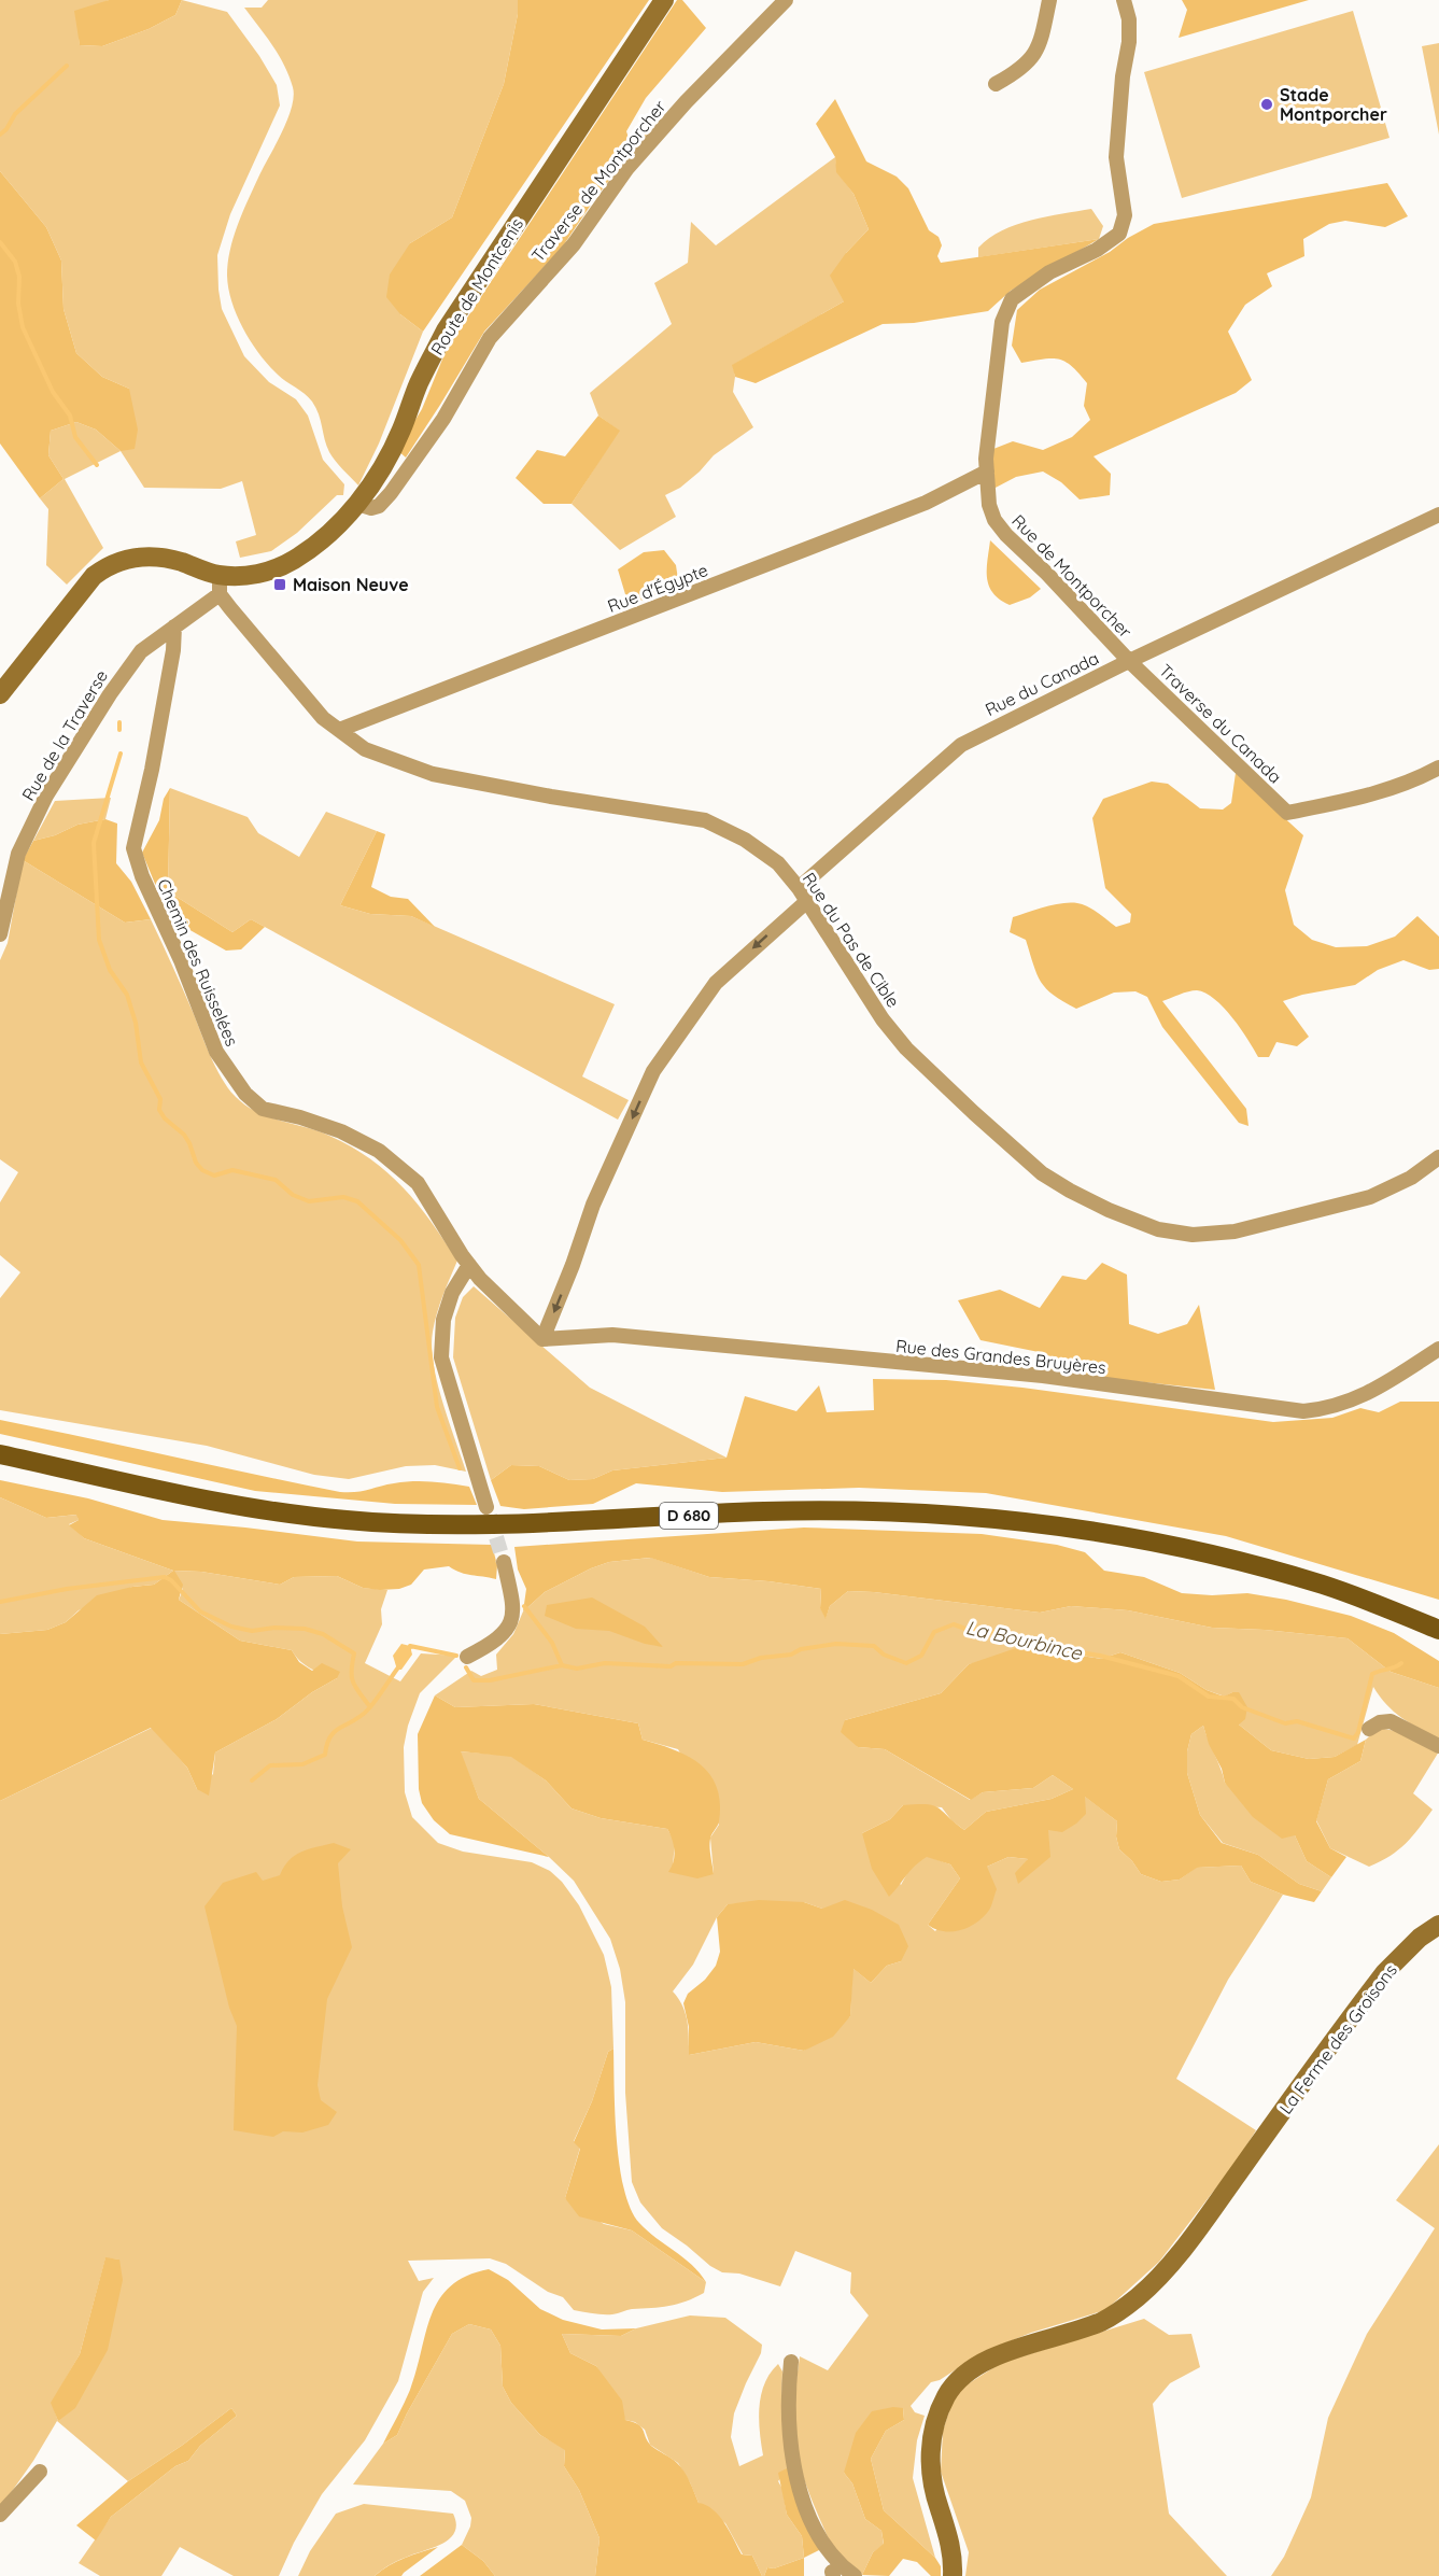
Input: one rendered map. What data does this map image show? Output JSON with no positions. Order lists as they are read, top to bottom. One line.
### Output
{"streets":{"main road":["Route de Montcenis","D 680","La Ferme des Groisons"],"street":["Traverse de Montporcher","Rue de Montporcher","Rue d'Égypte","Rue du Canada","Traverse du Canada","Rue de la Traverse","Rue du Pas de Cible","Chemin des Ruisselées","Rue des Grandes Bruyères"]},"crossings":[["Traverse de Montporcher","Route de Montcenis"],["Route de Montcenis","Rue de la Traverse"],["Route de Montcenis","Rue du Pas de Cible"],["Rue de Montporcher","Rue d'Égypte"],["Rue de Montporcher","Rue du Canada"],["Rue de Montporcher","Traverse du Canada"],["Rue d'Égypte","Rue du Pas de Cible"],["Rue du Canada","Traverse du Canada"],["Rue du Canada","Rue du Pas de Cible"],["Rue du Canada","Chemin des Ruisselées"],["Rue du Canada","Rue des Grandes Bruyères"],["Rue de la Traverse","Rue du Pas de Cible"],["Rue de la Traverse","Chemin des Ruisselées"],["Chemin des Ruisselées","Rue des Grandes Bruyères"]],"one_way":["Rue du Canada"],"water":["La Bourbince"],"places":{"other":["Stade Montporcher"],"transit":["Maison Neuve"]}}
